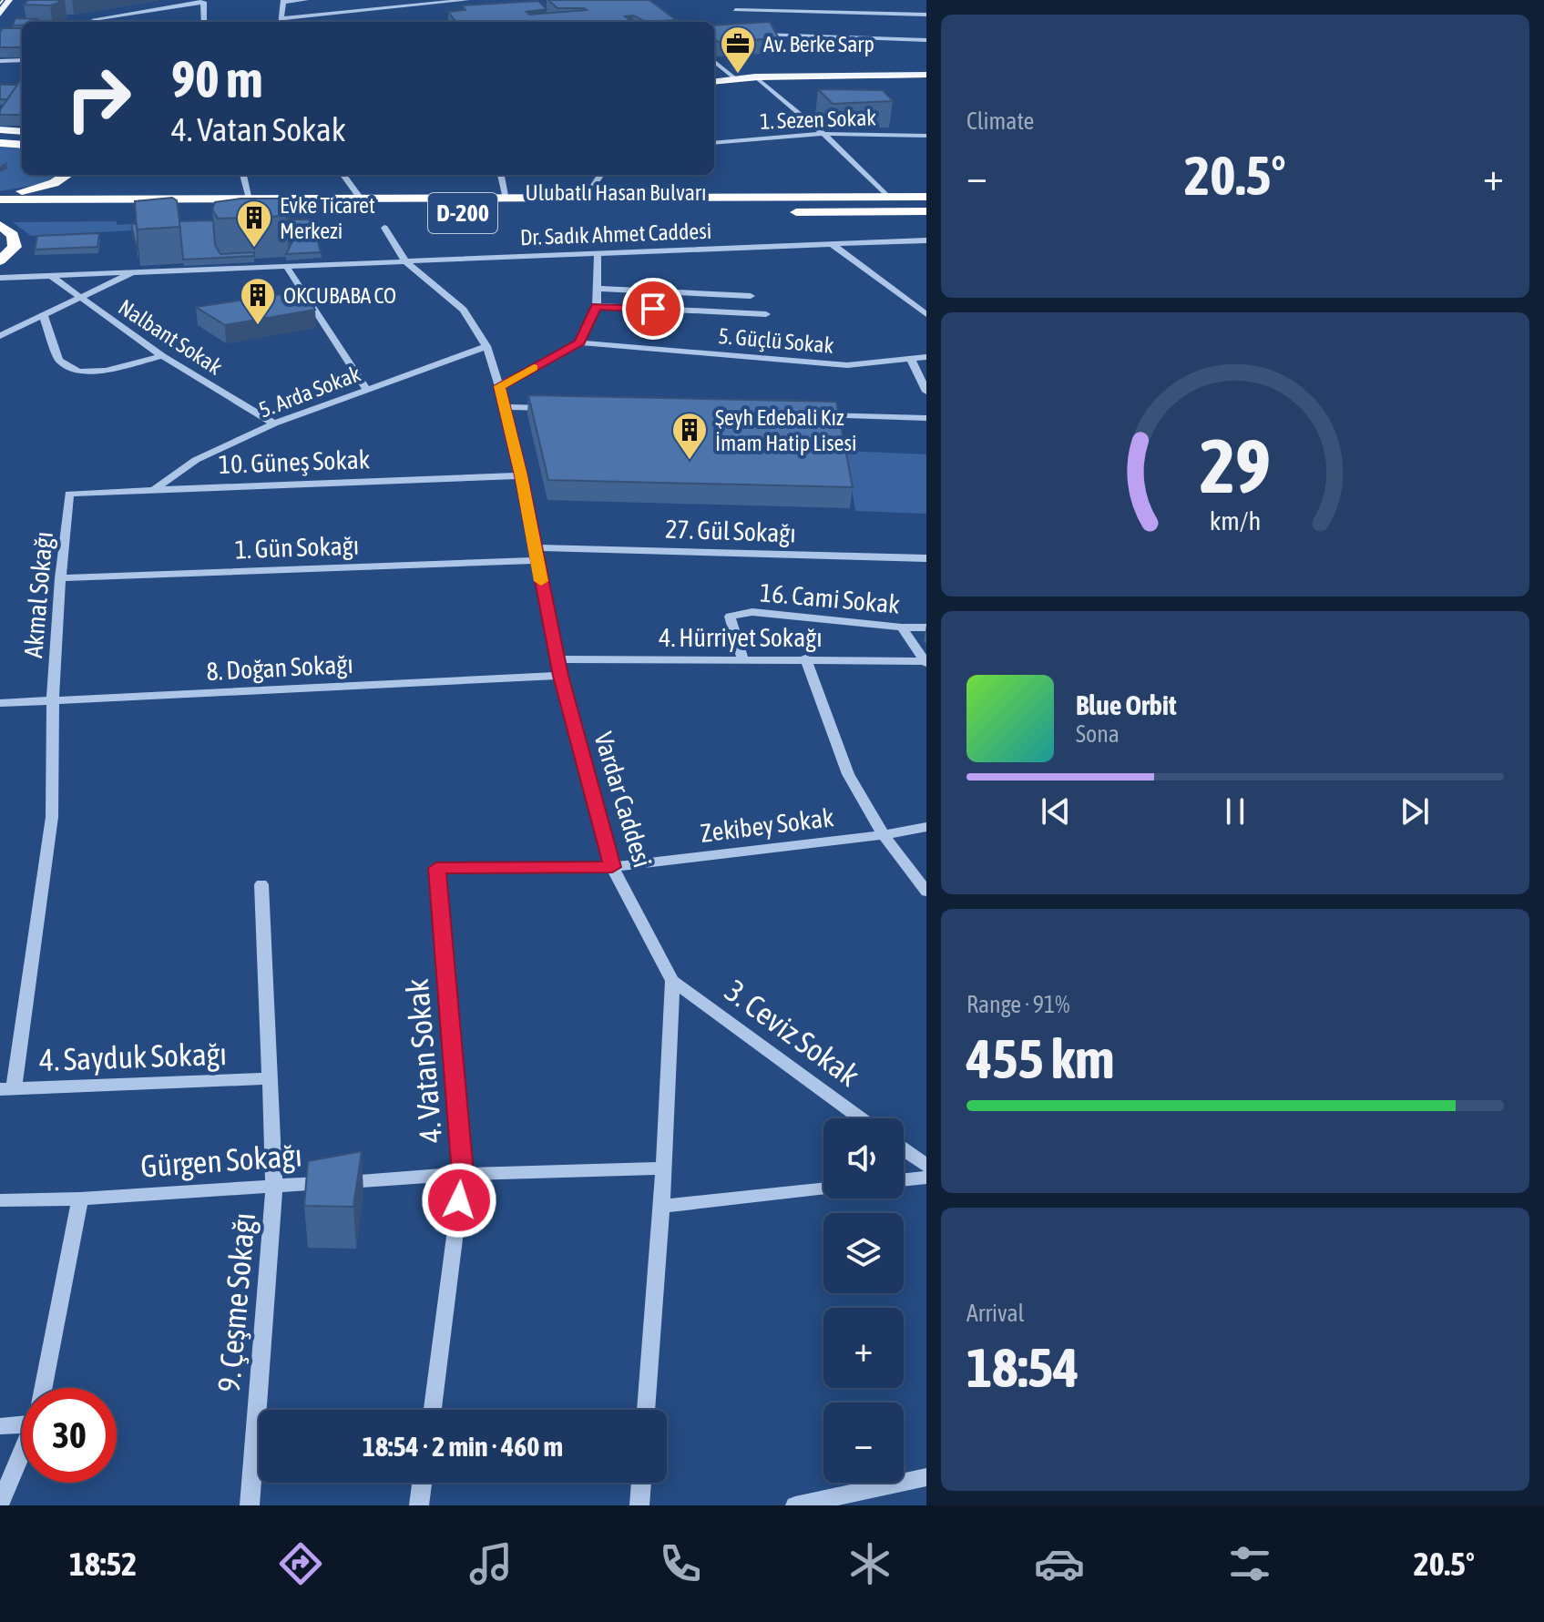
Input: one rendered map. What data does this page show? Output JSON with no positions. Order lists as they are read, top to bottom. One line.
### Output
{"streets":{"highway":["Ulubatlı Hasan Bulvarı","D-200"],"street":["1. Sezen Sokak","Dr. Sadık Ahmet Caddesi","Nalbant Sokak","5. Güçlü Sokak","5. Arda Sokak","10. Güneş Sokak","27. Gül Sokağı","1. Gün Sokağı","Akmal Sokağı","16. Cami Sokak","4. Hürriyet Sokağı","8. Doğan Sokağı","Vardar Caddesi","Zekibey Sokak","3. Ceviz Sokak","4. Sayduk Sokağı","4. Vatan Sokak","Gürgen Sokağı","9. Çeşme Sokağı"]},"crossings":[["Dr. Sadık Ahmet Caddesi","Nalbant Sokak"],["Dr. Sadık Ahmet Caddesi","Vardar Caddesi"],["Nalbant Sokak","5. Arda Sokak"],["5. Arda Sokak","10. Güneş Sokak"],["5. Arda Sokak","Vardar Caddesi"],["10. Güneş Sokak","Akmal Sokağı"],["10. Güneş Sokak","Vardar Caddesi"],["27. Gül Sokağı","Vardar Caddesi"],["1. Gün Sokağı","Akmal Sokağı"],["1. Gün Sokağı","Vardar Caddesi"],["Akmal Sokağı","8. Doğan Sokağı"],["Akmal Sokağı","4. Sayduk Sokağı"],["16. Cami Sokak","4. Hürriyet Sokağı"],["4. Hürriyet Sokağı","Vardar Caddesi"],["8. Doğan Sokağı","Vardar Caddesi"],["Vardar Caddesi","Zekibey Sokak"],["Vardar Caddesi","3. Ceviz Sokak"],["Vardar Caddesi","4. Vatan Sokak"],["Zekibey Sokak","4. Vatan Sokak"],["4. Sayduk Sokağı","9. Çeşme Sokağı"],["4. Vatan Sokak","Gürgen Sokağı"],["Gürgen Sokağı","9. Çeşme Sokağı"]],"places":{"office":["Av. Berke Sarp"],"building":["Evke Ticaret Merkezi","OKCUBABA CO","Şeyh Edebali Kız İmam Hatip Lisesi"]},"page":{"tile":["Climate",["Range · 91%","455 km"],["Arrival","18:54"]],"turn":["90 m","4. Vatan Sokak"],"heat":["−","20.5°","+"],"song":["Blue Orbit","Sona"],"map_buttons":["+","−"],"limit":"30","trip":"18:54 · 2 min · 460 m","tabs":["18:52","20.5°"],"gauge":["29","km/h"]}}
